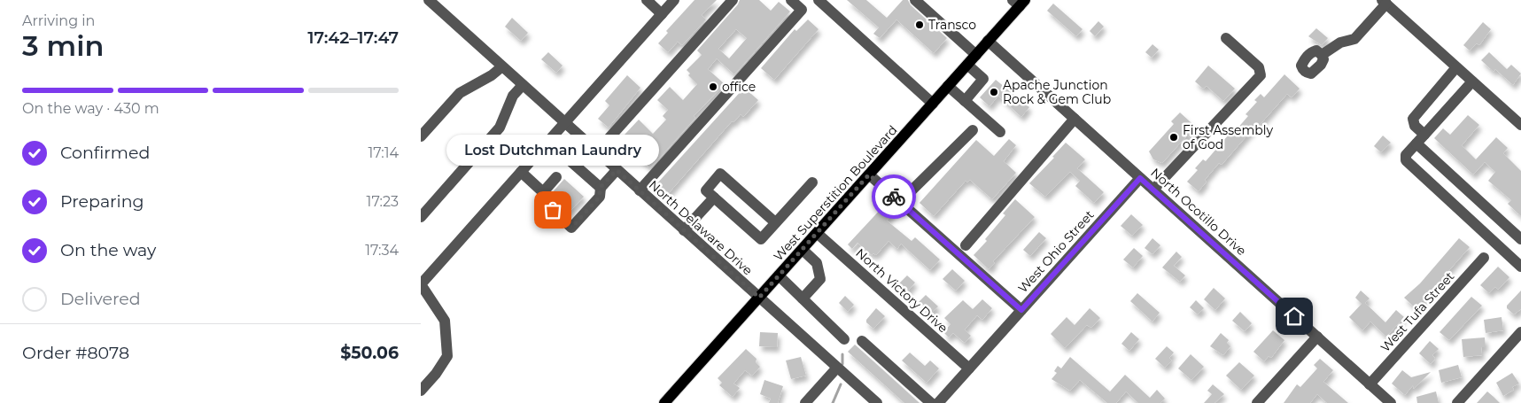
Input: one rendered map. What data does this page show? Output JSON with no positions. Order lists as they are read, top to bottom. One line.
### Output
{"streets":{"main road":["West Superstition Boulevard"],"street":["North Ocotillo Drive","North Delaware Drive","West Ohio Street","North Victory Drive","West Tufa Street"]},"crossings":[["West Superstition Boulevard","North Ocotillo Drive"],["West Superstition Boulevard","North Delaware Drive"],["West Superstition Boulevard","North Victory Drive"],["North Ocotillo Drive","West Ohio Street"],["North Ocotillo Drive","West Tufa Street"],["West Ohio Street","North Victory Drive"]],"places":["Transco","office","Apache Junction Rock & Gem Club","First Assembly of God","Lost Dutchman Laundry"],"page":{"heading":["3 min","Arriving in","17:42–17:47"],"panel":["Order #8078","$50.06"],"bar":"On the way · 430 m","list":[["Confirmed","17:14"],["Preparing","17:23"],["On the way","17:34"],"Delivered"],"bubble":"Lost Dutchman Laundry"}}
